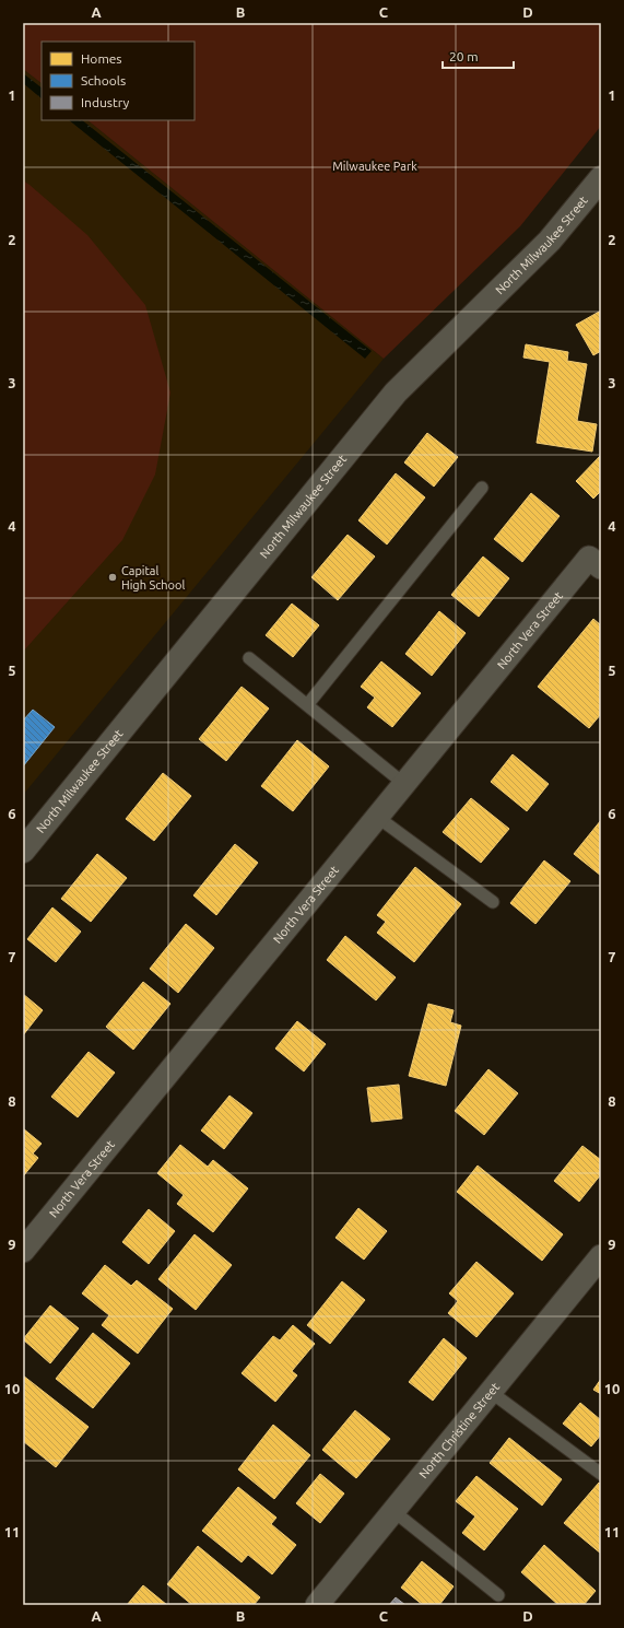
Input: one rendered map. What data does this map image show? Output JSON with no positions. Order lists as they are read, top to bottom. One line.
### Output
{"streets":{"street":["North Milwaukee Street","North Vera Street","North Christine Street"]},"parks":["Milwaukee Park"],"places":["Capital High School"],"legend":["Homes","Schools","Industry"],"scale_bar":"20 m","grid":{"columns":["A","B","C","D"],"rows":["1","2","3","4","5","6","7","8","9","10","11"]}}
